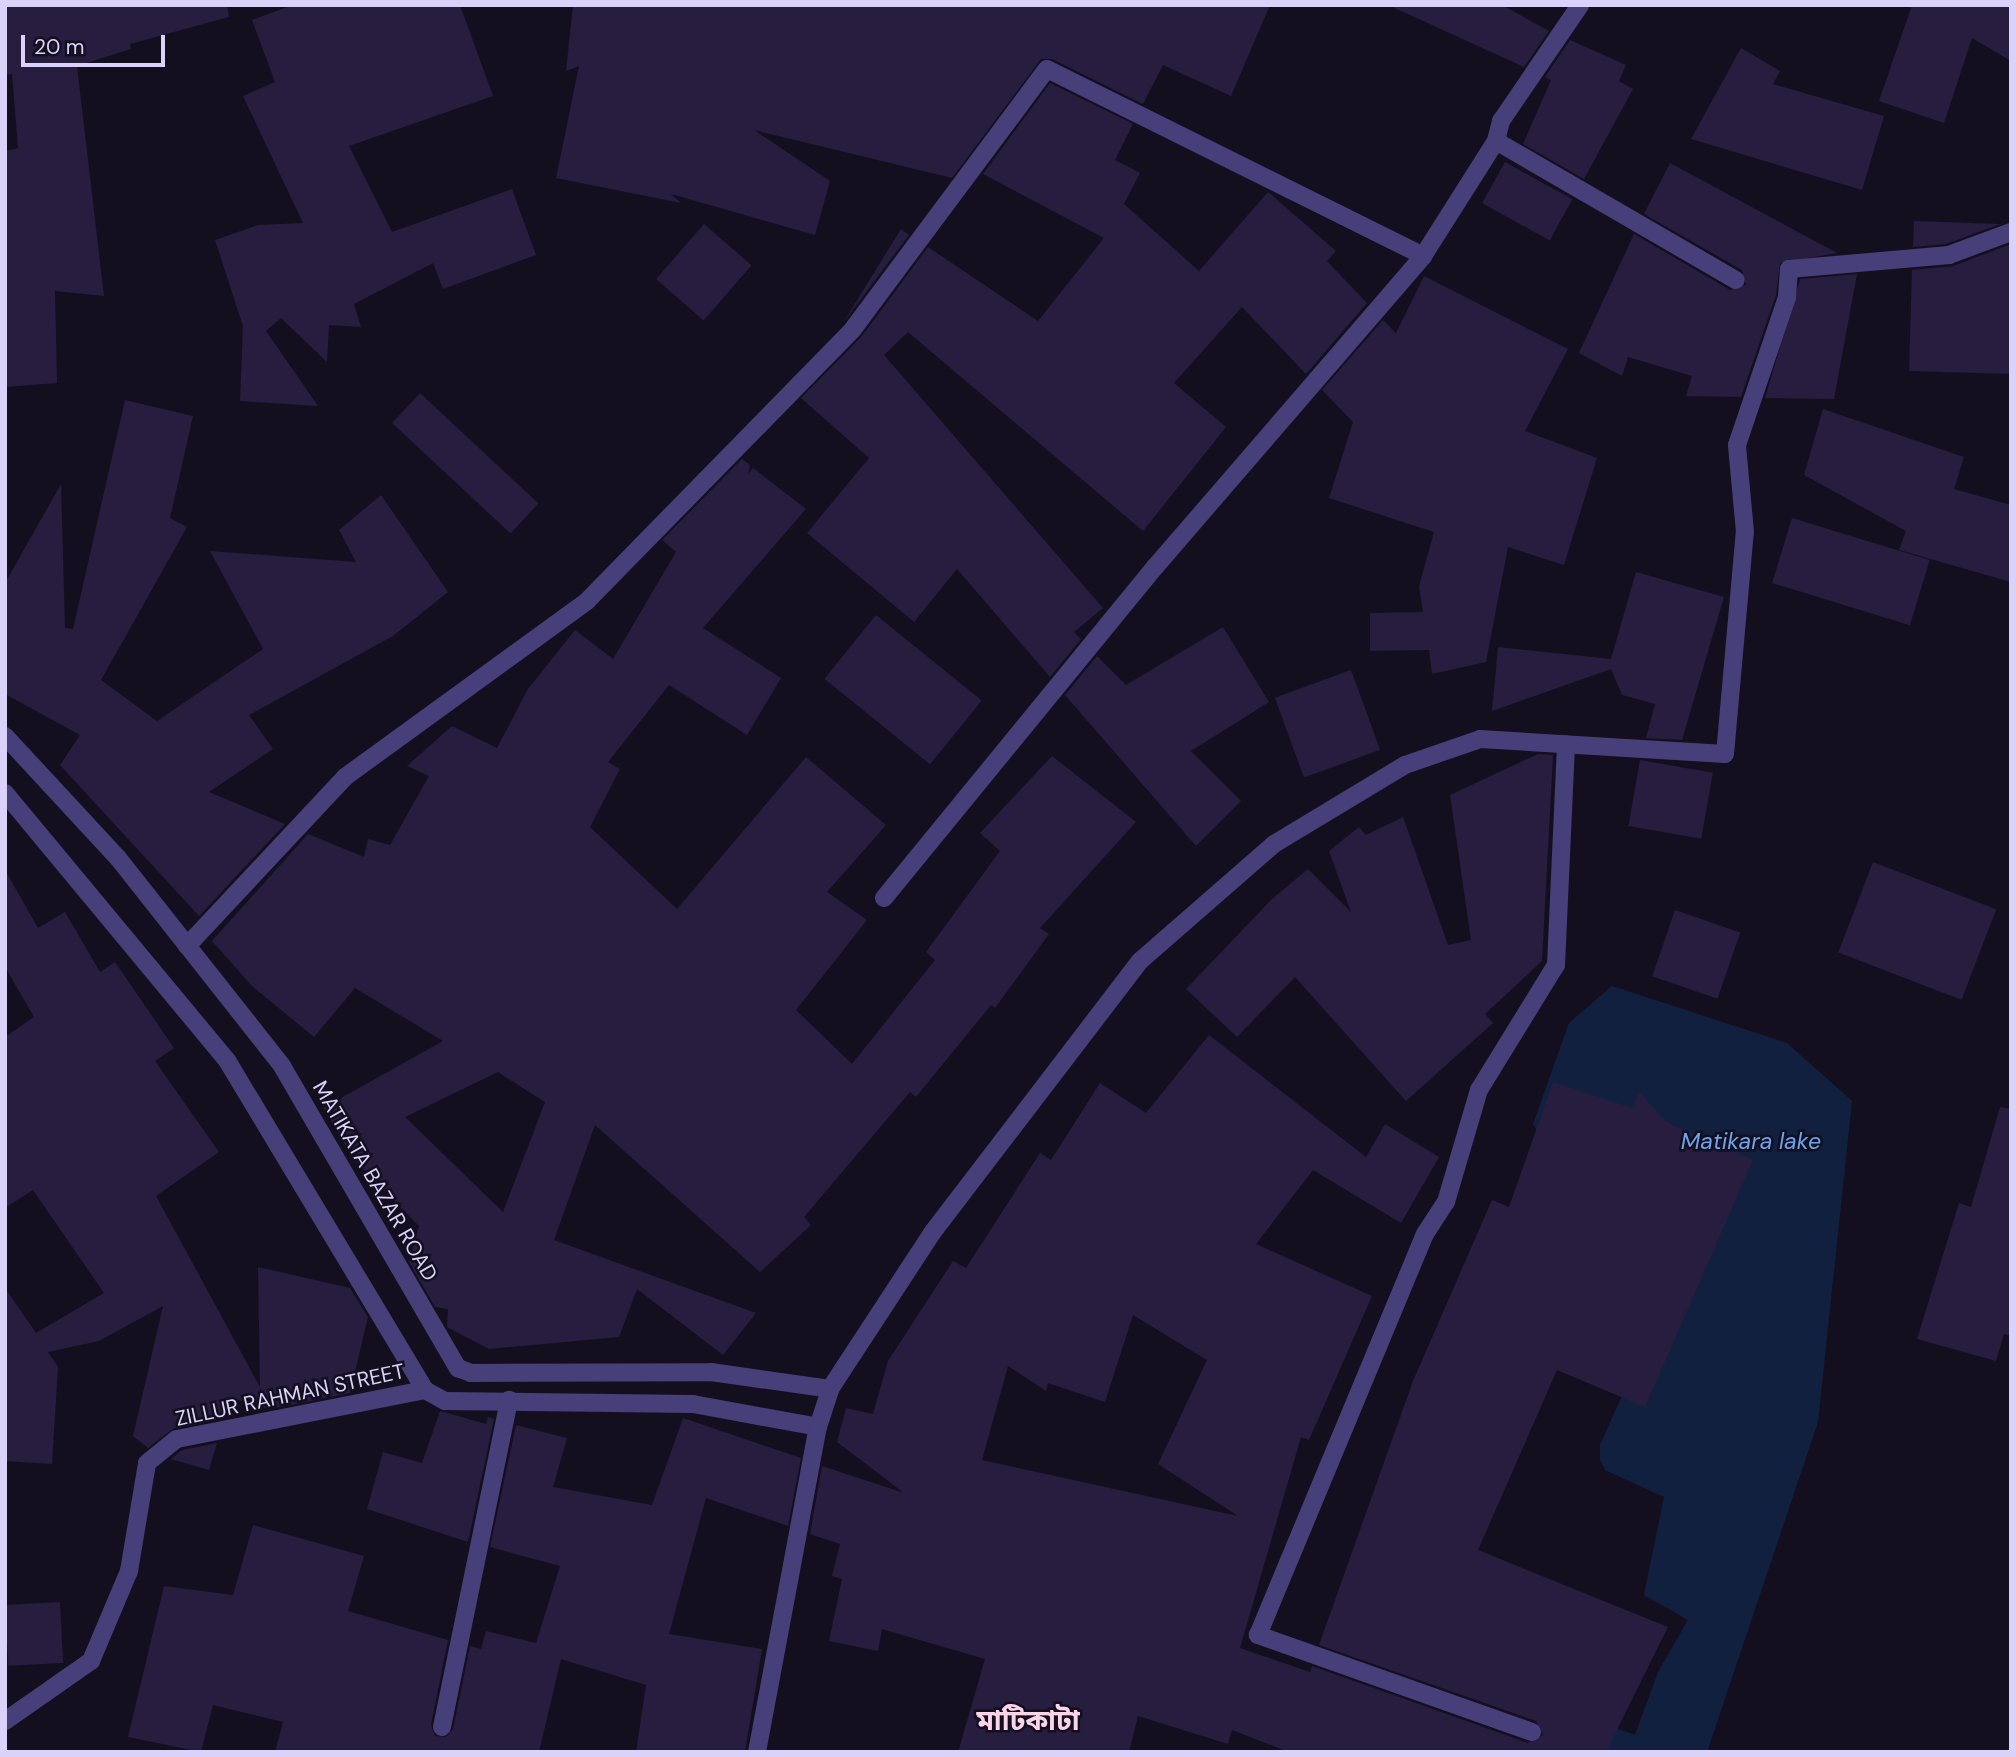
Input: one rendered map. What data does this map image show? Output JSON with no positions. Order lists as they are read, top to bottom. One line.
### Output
{"streets":{"street":["MATIKATA BAZAR ROAD","ZILLUR RAHMAN STREET"]},"districts":["মাটিকাটা"],"water":["Matikara lake"],"scale_bar":"20 m"}
